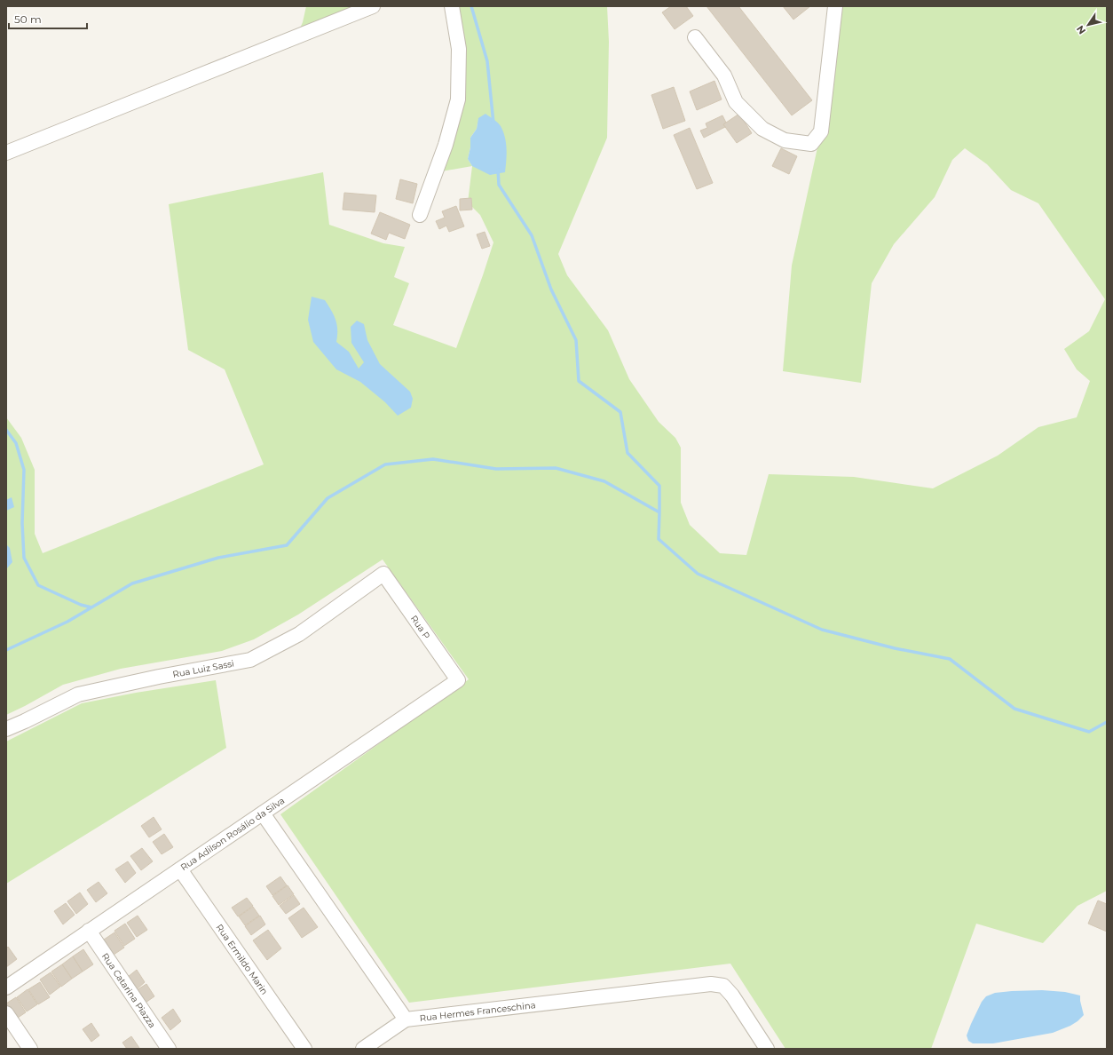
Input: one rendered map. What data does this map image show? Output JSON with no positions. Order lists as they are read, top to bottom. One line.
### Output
{"streets":{"street":["Rua P","Rua Luiz Sassi","Rua Adilson Rosálio da Silva","Rua Ermildo Marin","Rua Catarina Piazza","Rua Hermes Franceschina"]},"crossings":[["Rua P","Rua Luiz Sassi"],["Rua P","Rua Adilson Rosálio da Silva"],["Rua Adilson Rosálio da Silva","Rua Ermildo Marin"],["Rua Adilson Rosálio da Silva","Rua Catarina Piazza"]],"scale_bar":"50 m","north":"bottom left"}
